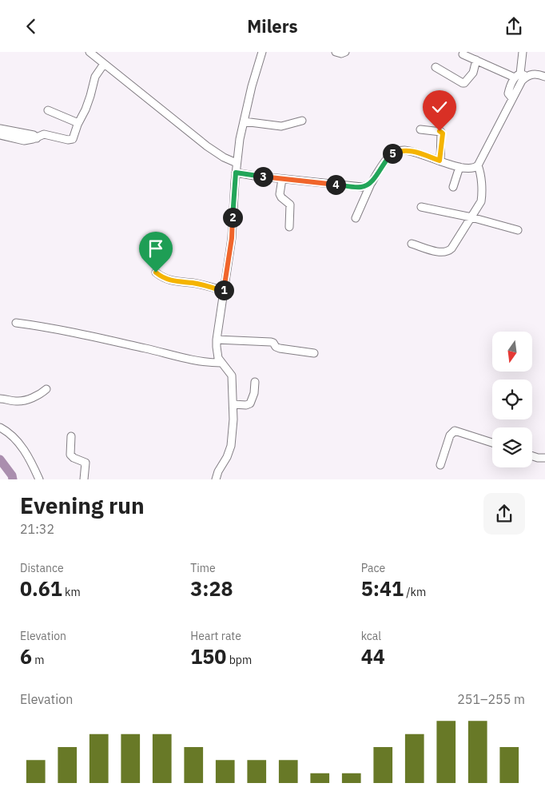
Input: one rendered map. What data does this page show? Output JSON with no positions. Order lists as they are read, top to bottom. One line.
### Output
{"north":"bottom","page":{"header":"Milers","pins":["5","3","4","2","1"],"heading":["Evening run","21:32"],"stats":[["Distance","0.61 km"],["Time","3:28"],["Pace","5:41 /km"],["Elevation","6 m"],["Heart rate","150 bpm"],["kcal","44"]],"chart":["Elevation","251–255 m"]}}
